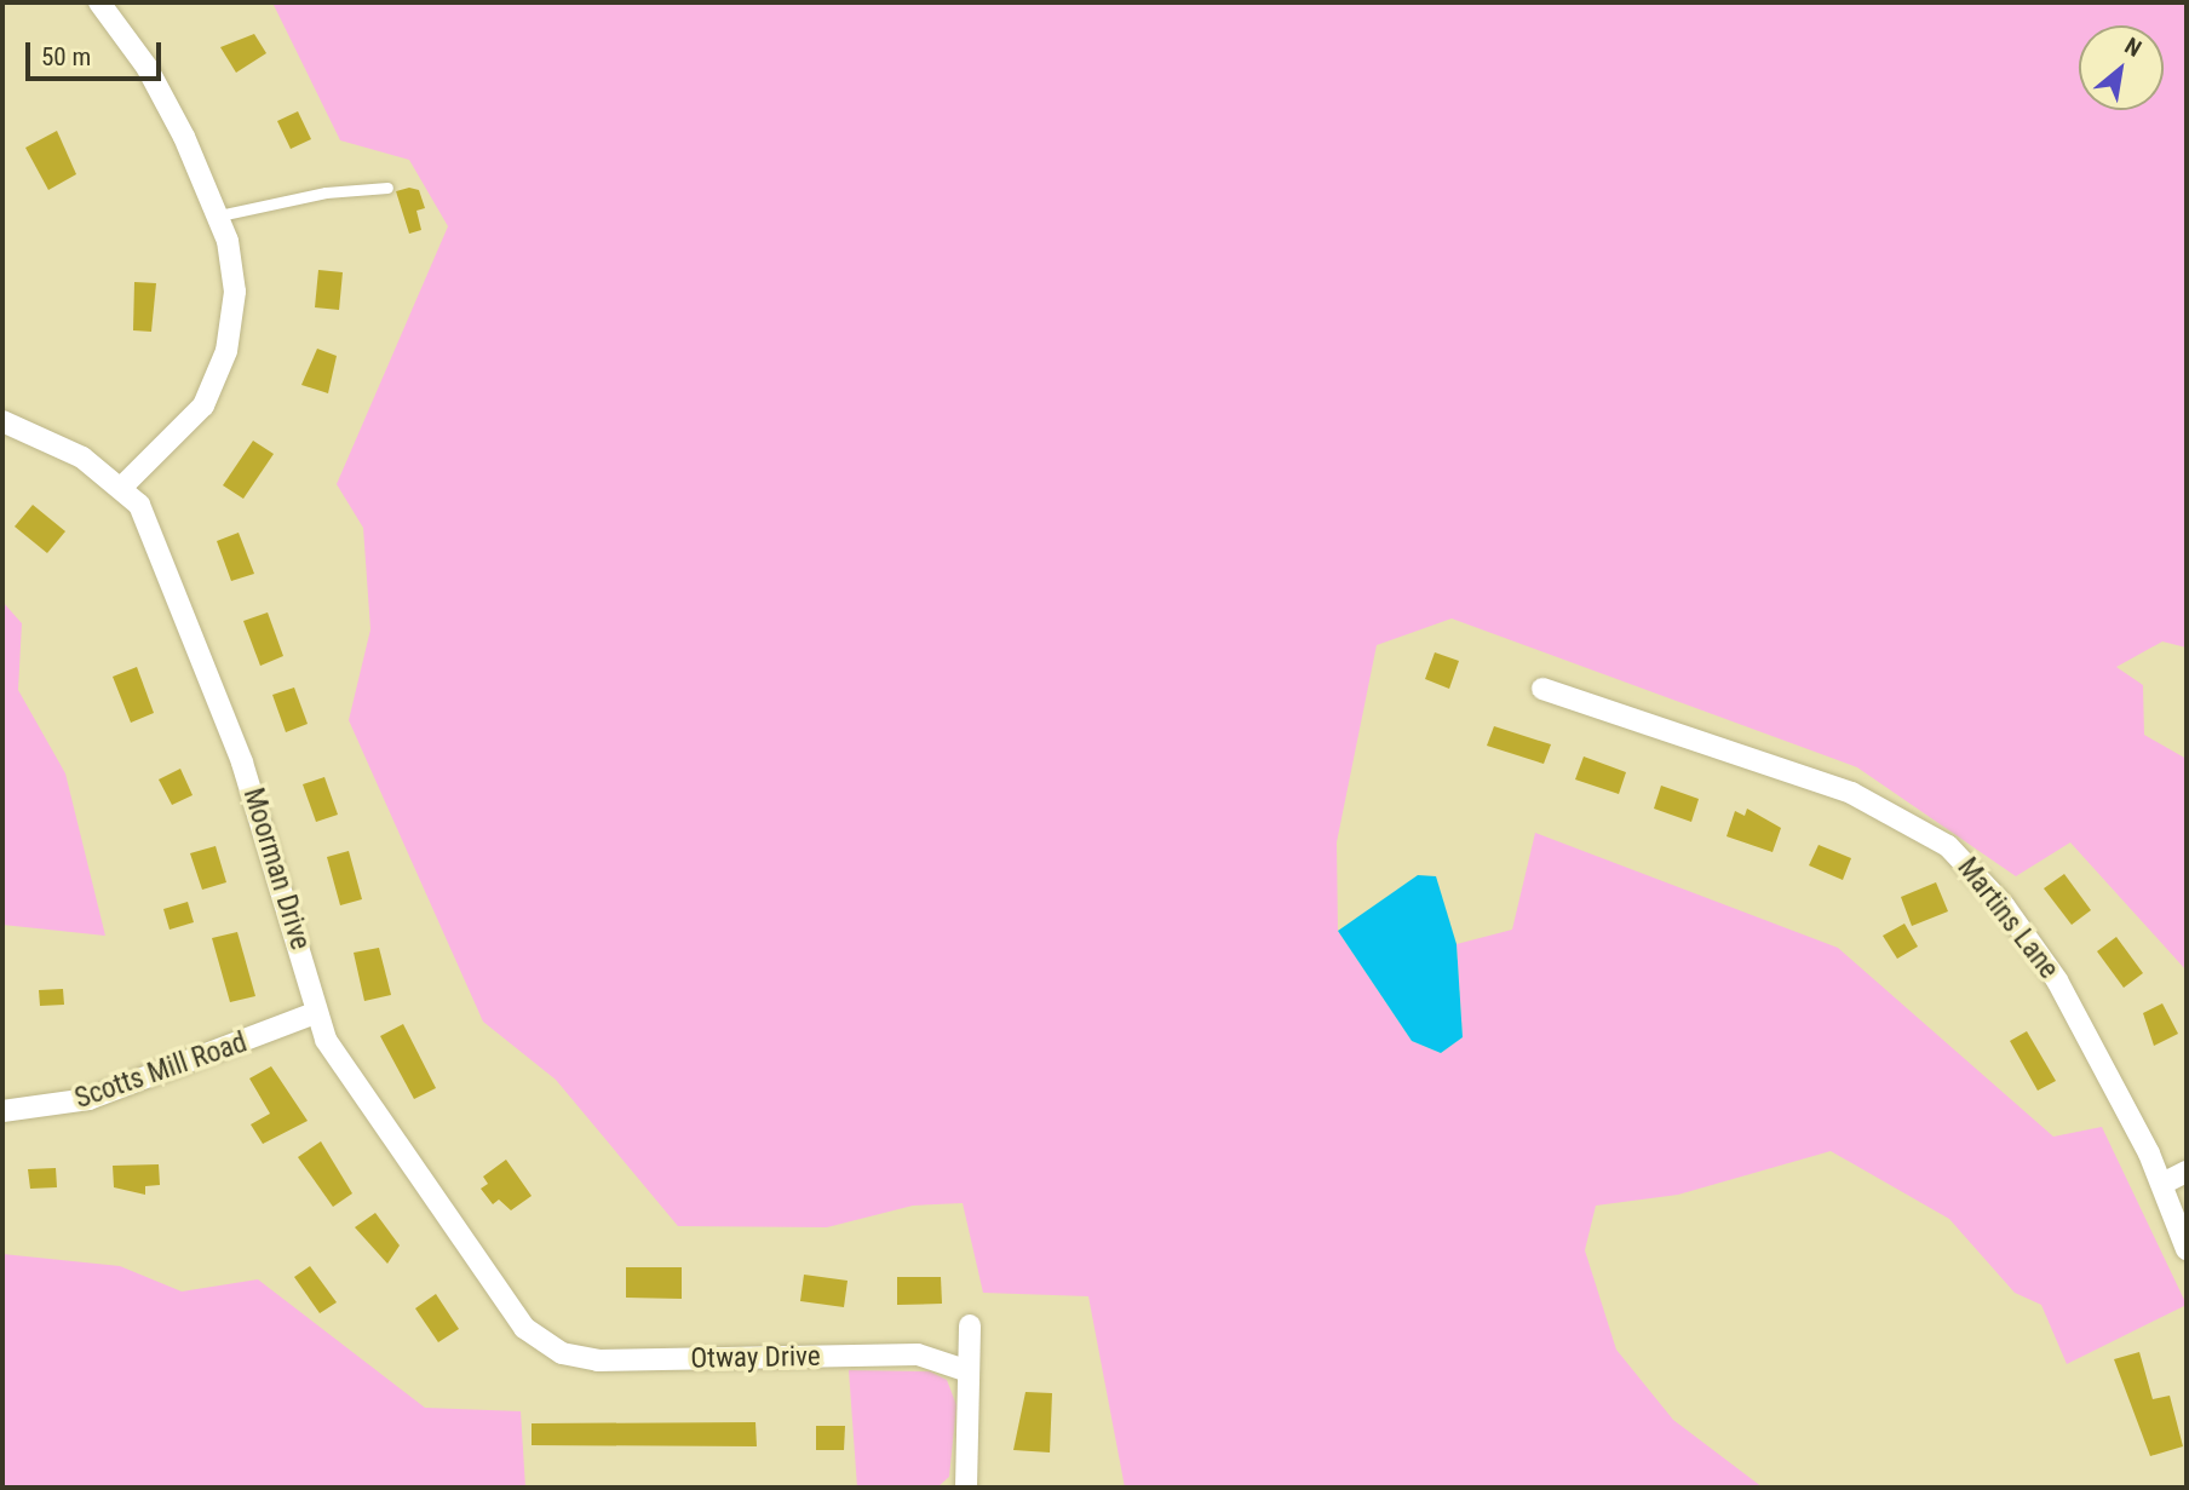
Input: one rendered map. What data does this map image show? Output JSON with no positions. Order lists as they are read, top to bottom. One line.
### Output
{"streets":{"street":["Moorman Drive","Martins Lane","Scotts Mill Road","Otway Drive"]},"crossings":[["Moorman Drive","Scotts Mill Road"],["Moorman Drive","Otway Drive"]],"scale_bar":"50 m","north":"top right"}
